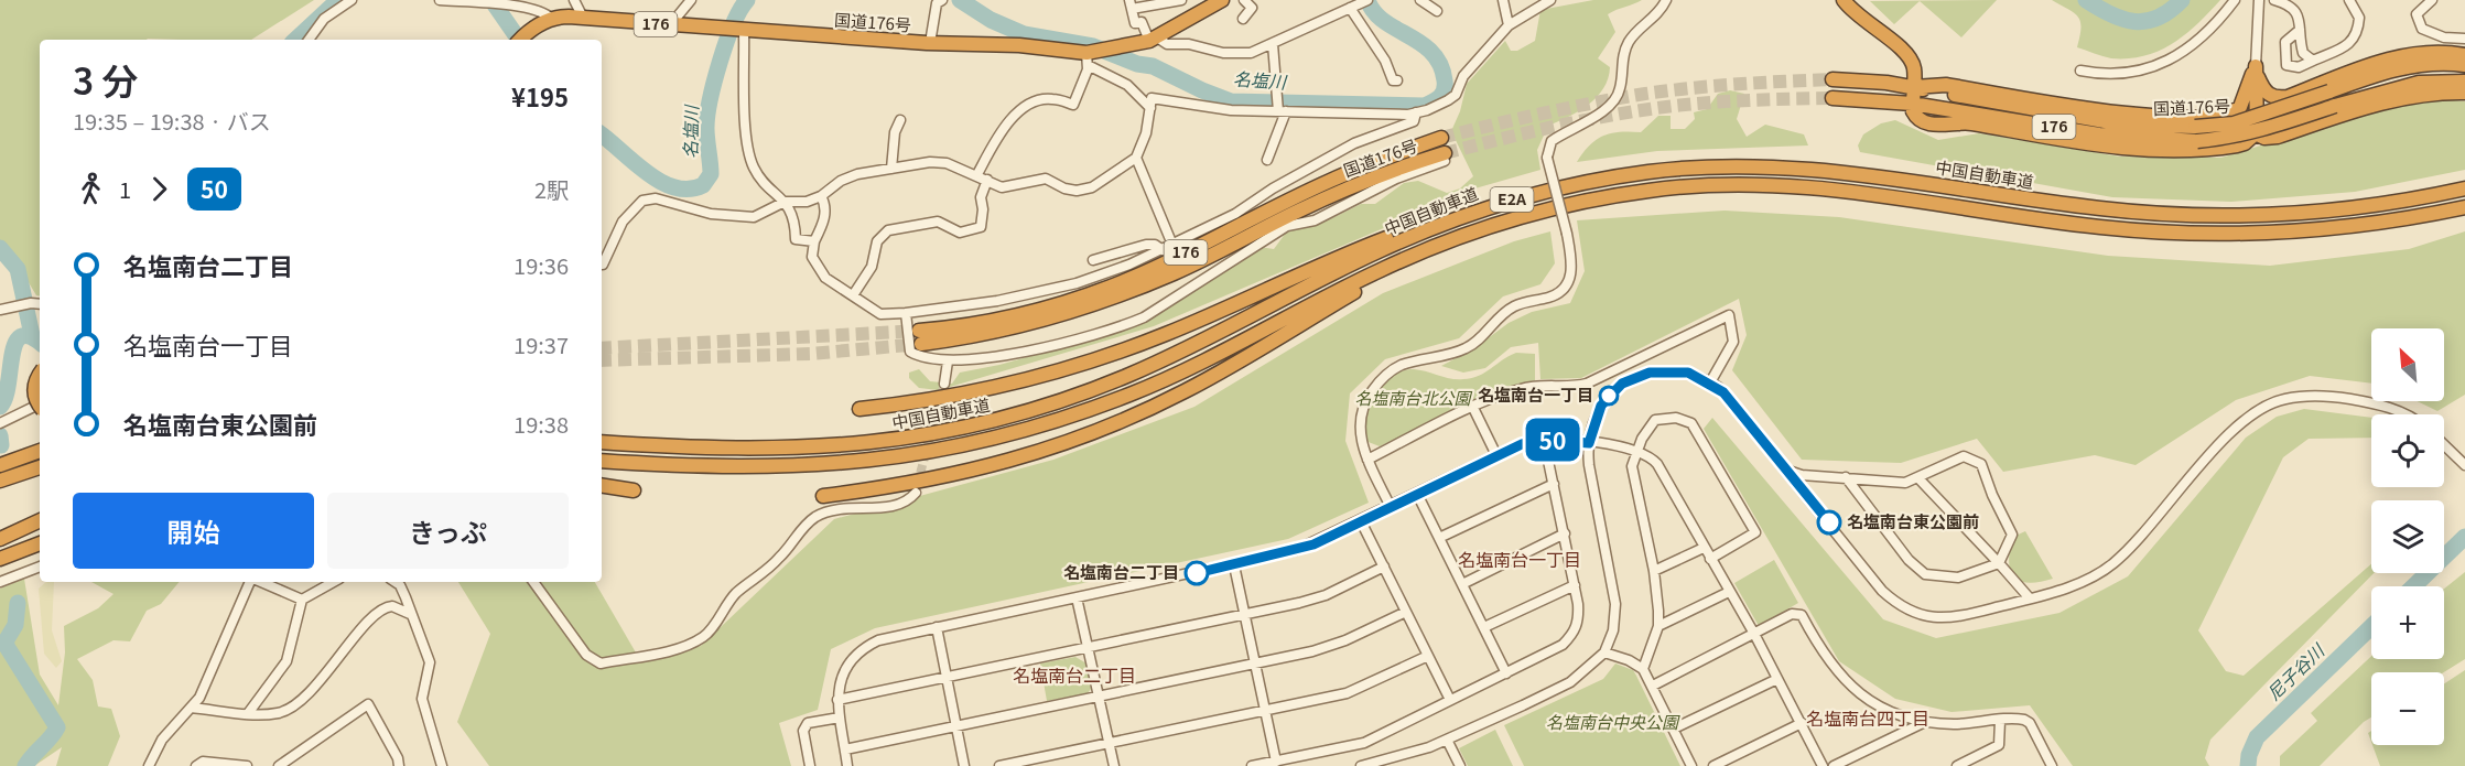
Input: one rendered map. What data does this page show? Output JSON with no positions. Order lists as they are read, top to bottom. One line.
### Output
{"streets":{"highway":["国道176号","176","中国自動車道","E2A"]},"districts":["名塩南台一丁目","名塩南台二丁目","名塩南台四丁目"],"water":["名塩川","尼子谷川"],"parks":["名塩南台北公園","名塩南台中央公園"],"places":["名塩南台一丁目","名塩南台東公園前","名塩南台二丁目"],"lines":["bus line 50"],"north":"top left","page":{"on_map":"50","heading":["3 分","19:35 – 19:38 · バス","¥195"],"legs":["1","50","2駅"],"list":[{"name":"名塩南台二丁目","value":"19:36"},{"name":"名塩南台一丁目","value":"19:37"},{"name":"名塩南台東公園前","value":"19:38"}],"map_buttons":["+","−"],"buttons":["開始","きっぷ"]}}
